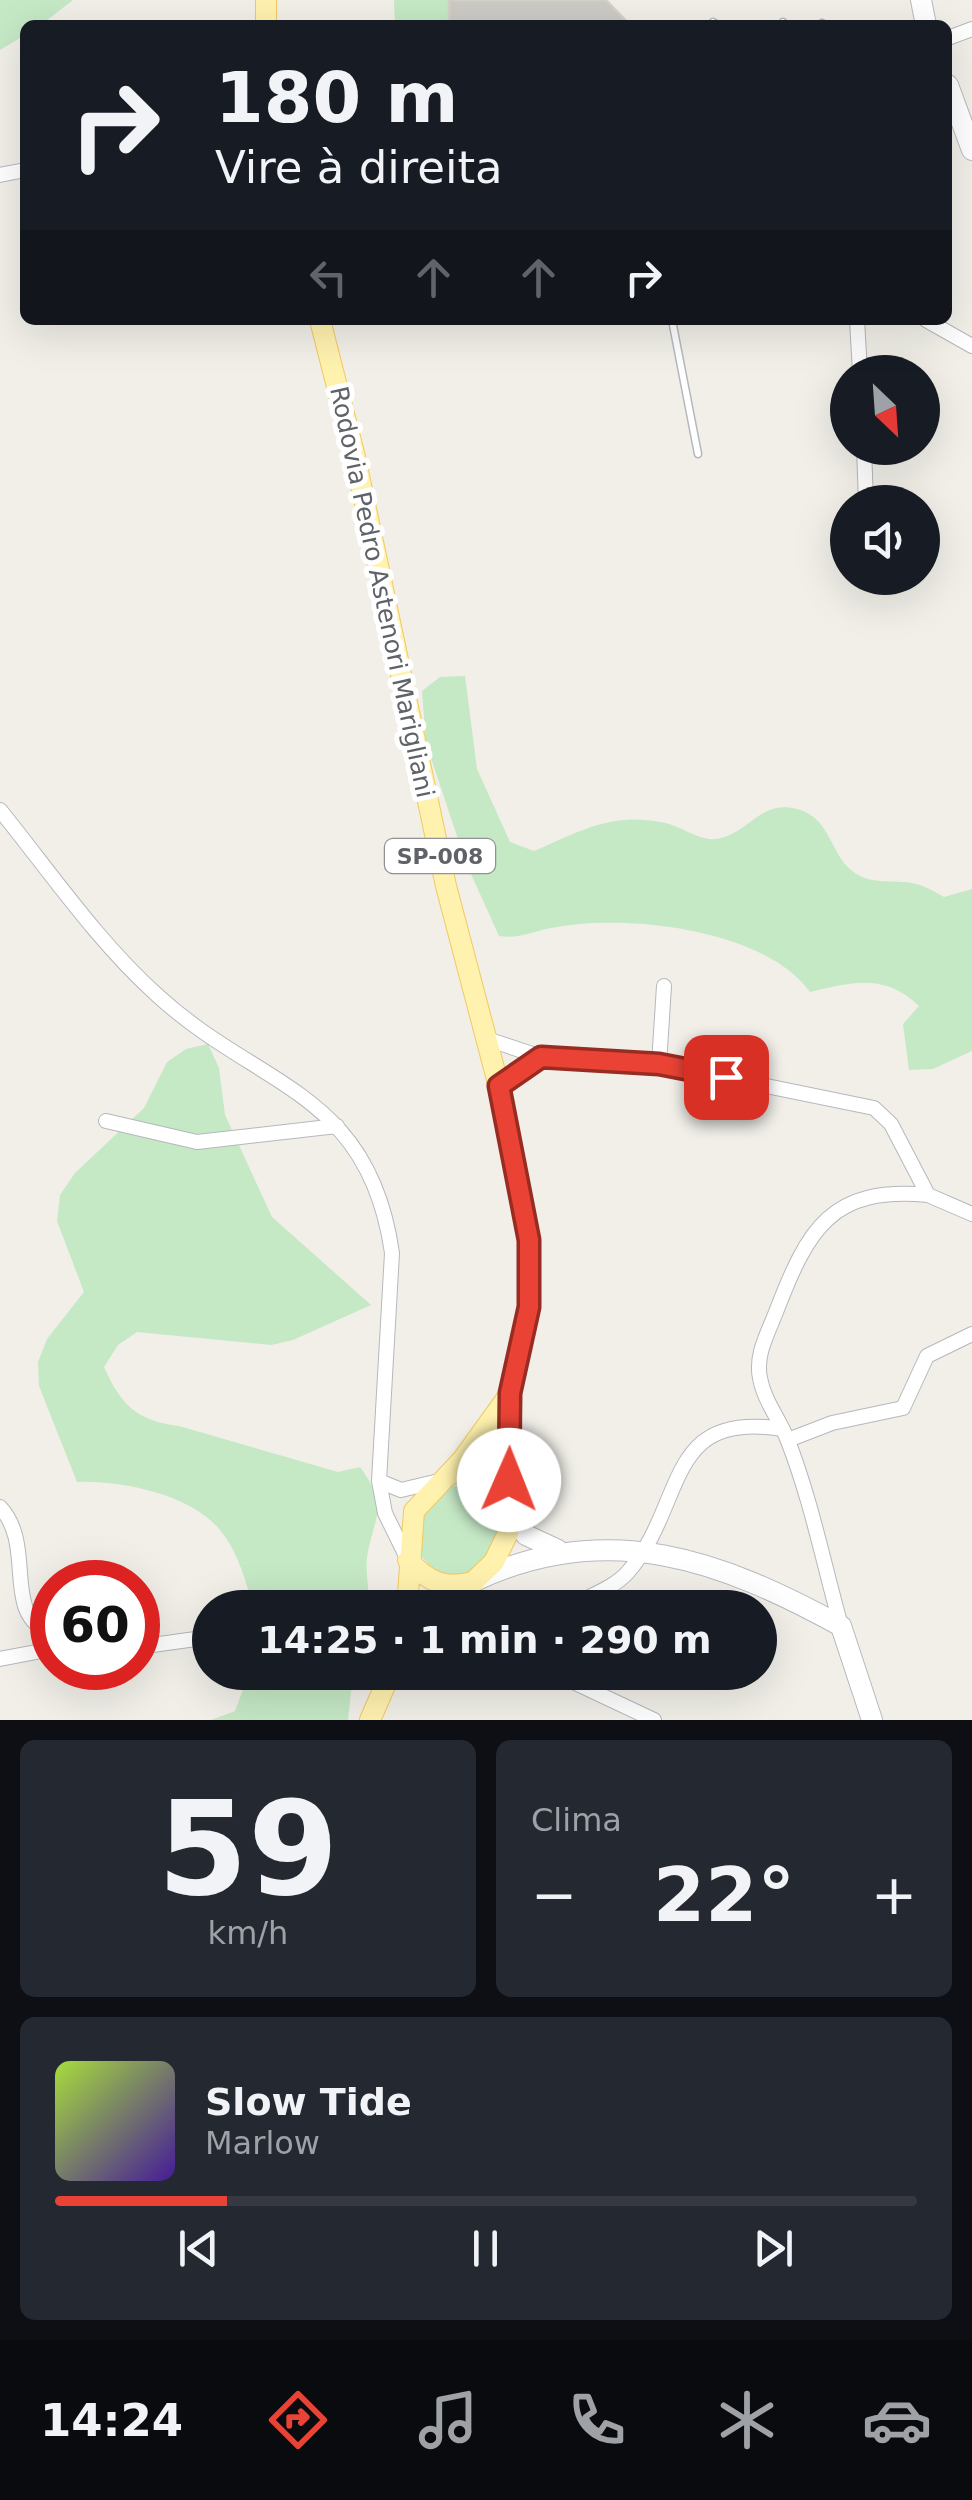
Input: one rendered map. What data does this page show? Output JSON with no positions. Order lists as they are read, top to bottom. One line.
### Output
{"streets":{"main road":["Rodovia Pedro Astenori Marigliani","SP-008"]},"north":"bottom right","page":{"turn":["180 m","Vire à direita"],"limit":"60","trip":"14:25 · 1 min · 290 m","tile":[["59","km/h"],"Clima"],"heat":["−","22°","+"],"song":["Slow Tide","Marlow"],"tabs":"14:24"}}
